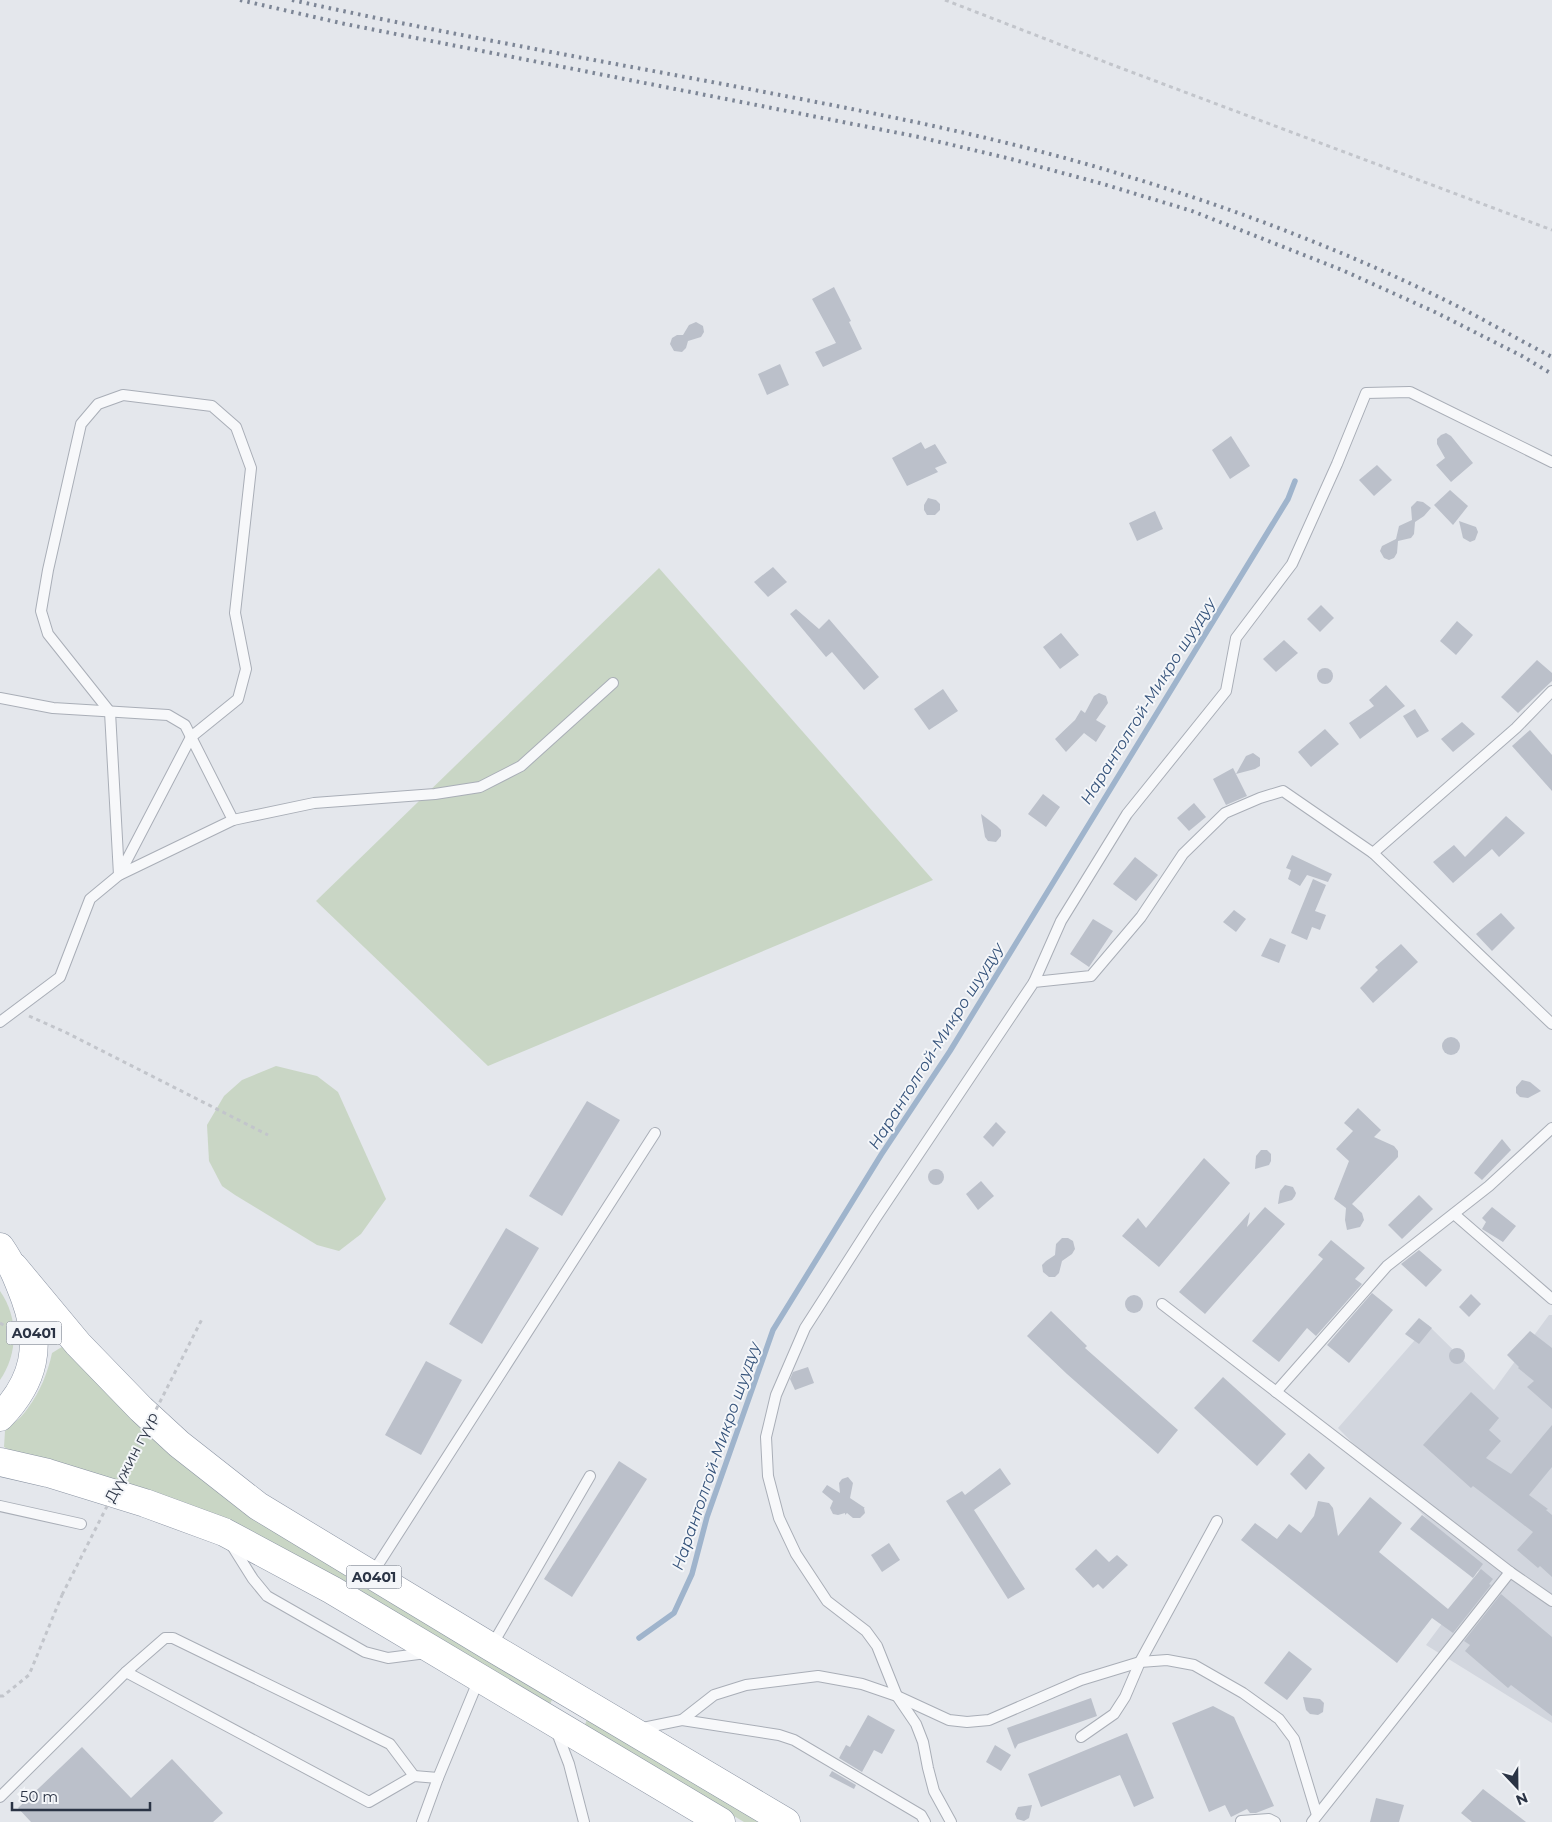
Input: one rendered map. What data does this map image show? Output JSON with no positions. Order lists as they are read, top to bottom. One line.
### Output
{"streets":{"highway":["A0401"],"path":["Дүүжин гүүр"]},"water":["Нарантолгой-Микро шуудуу"],"scale_bar":"50 m","north":"bottom"}
